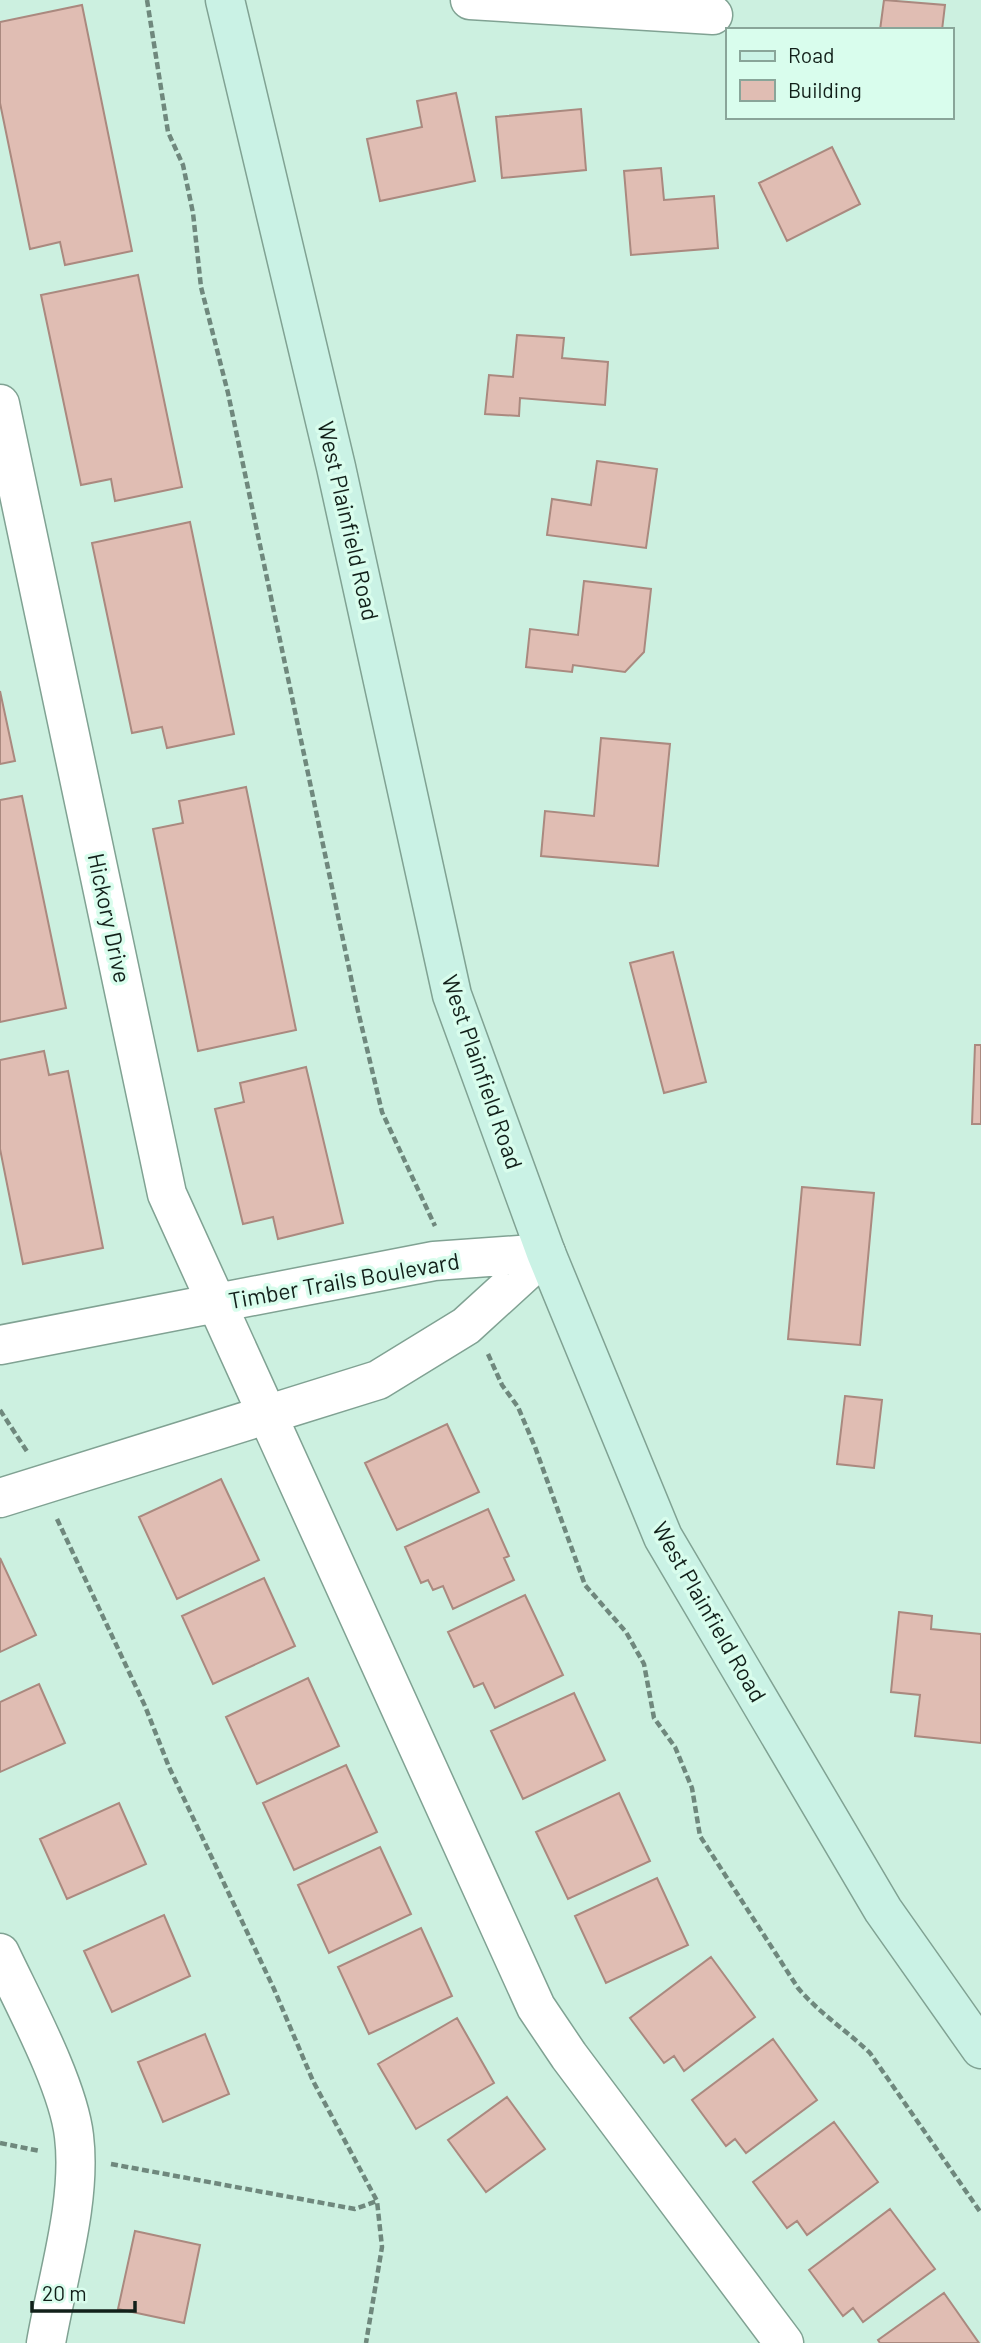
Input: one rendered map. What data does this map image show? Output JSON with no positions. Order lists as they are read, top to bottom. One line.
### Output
{"streets":{"main road":["West Plainfield Road"],"street":["Hickory Drive","Timber Trails Boulevard"]},"crossings":[["West Plainfield Road","Timber Trails Boulevard"],["Hickory Drive","Timber Trails Boulevard"]],"legend":["Road","Building"],"scale_bar":"20 m"}
